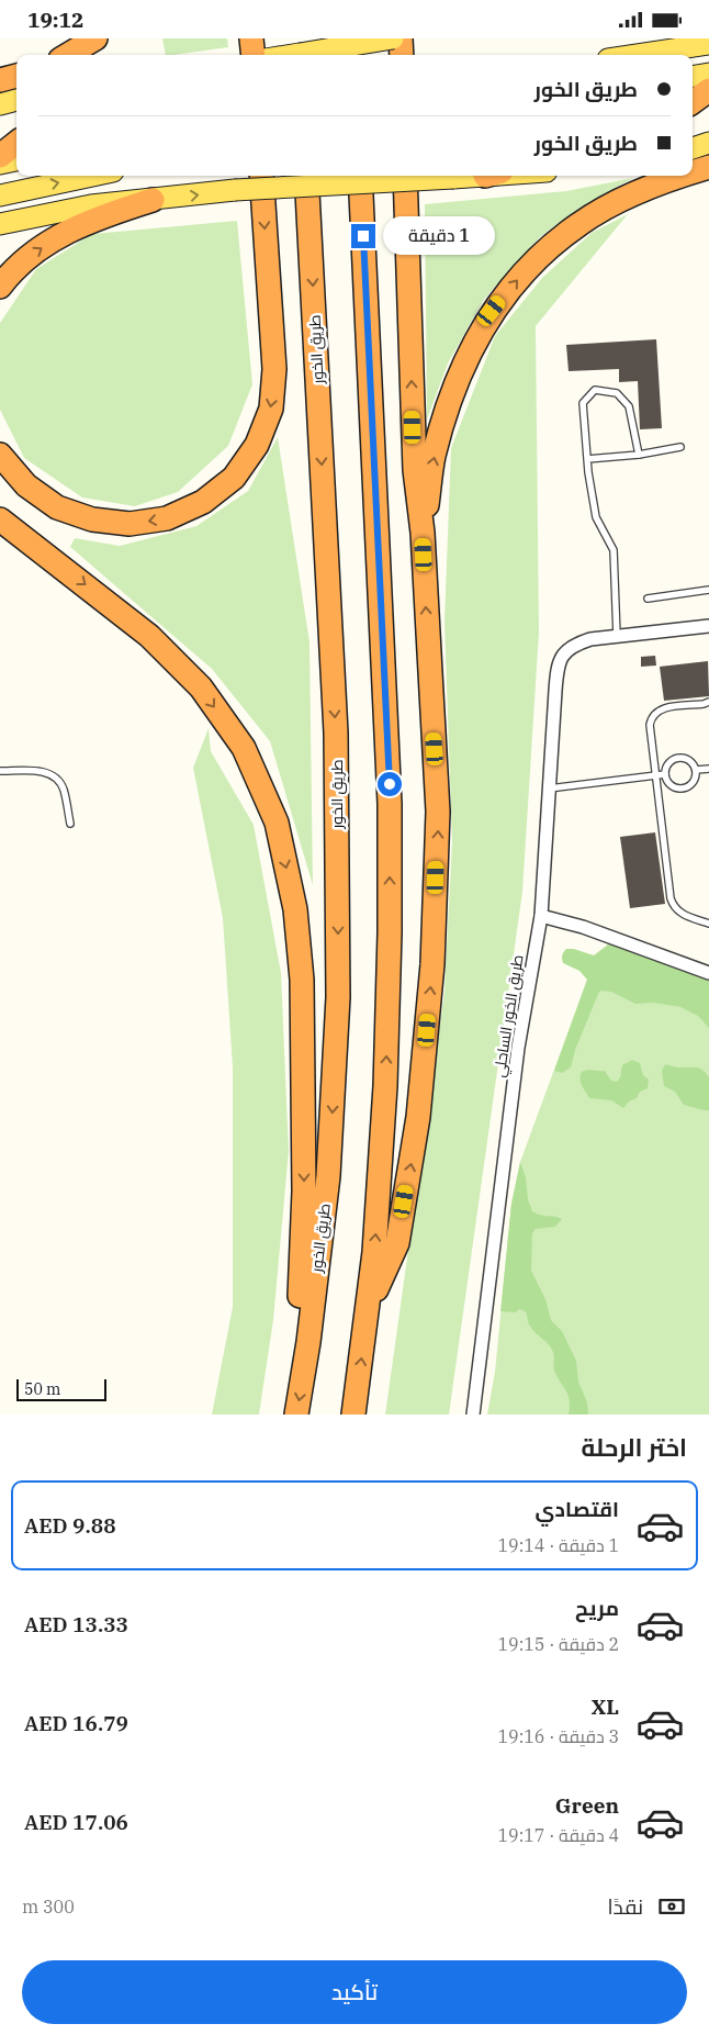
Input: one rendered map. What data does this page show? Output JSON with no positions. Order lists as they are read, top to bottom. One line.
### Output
{"streets":{"highway":["طريق الخور"],"street":["طريق الخور الساحلي"]},"scale_bar":"50 m","page":{"status":"19:12","banner":["طريق الخور","طريق الخور"],"bubble":"1 دقيقة","scale":"50 m","heading":"اختر الرحلة","list":[{"name":"اقتصادي","note":"1 دقيقة · 19:14","value":"AED 9.88"},{"name":"مريح","note":"2 دقيقة · 19:15","value":"AED 13.33"},{"name":"XL","note":"3 دقيقة · 19:16","value":"AED 16.79"},{"name":"Green","note":"4 دقيقة · 19:17","value":"AED 17.06"}],"pay":["نقدًا","300 m"],"buttons":"تأكيد"}}
